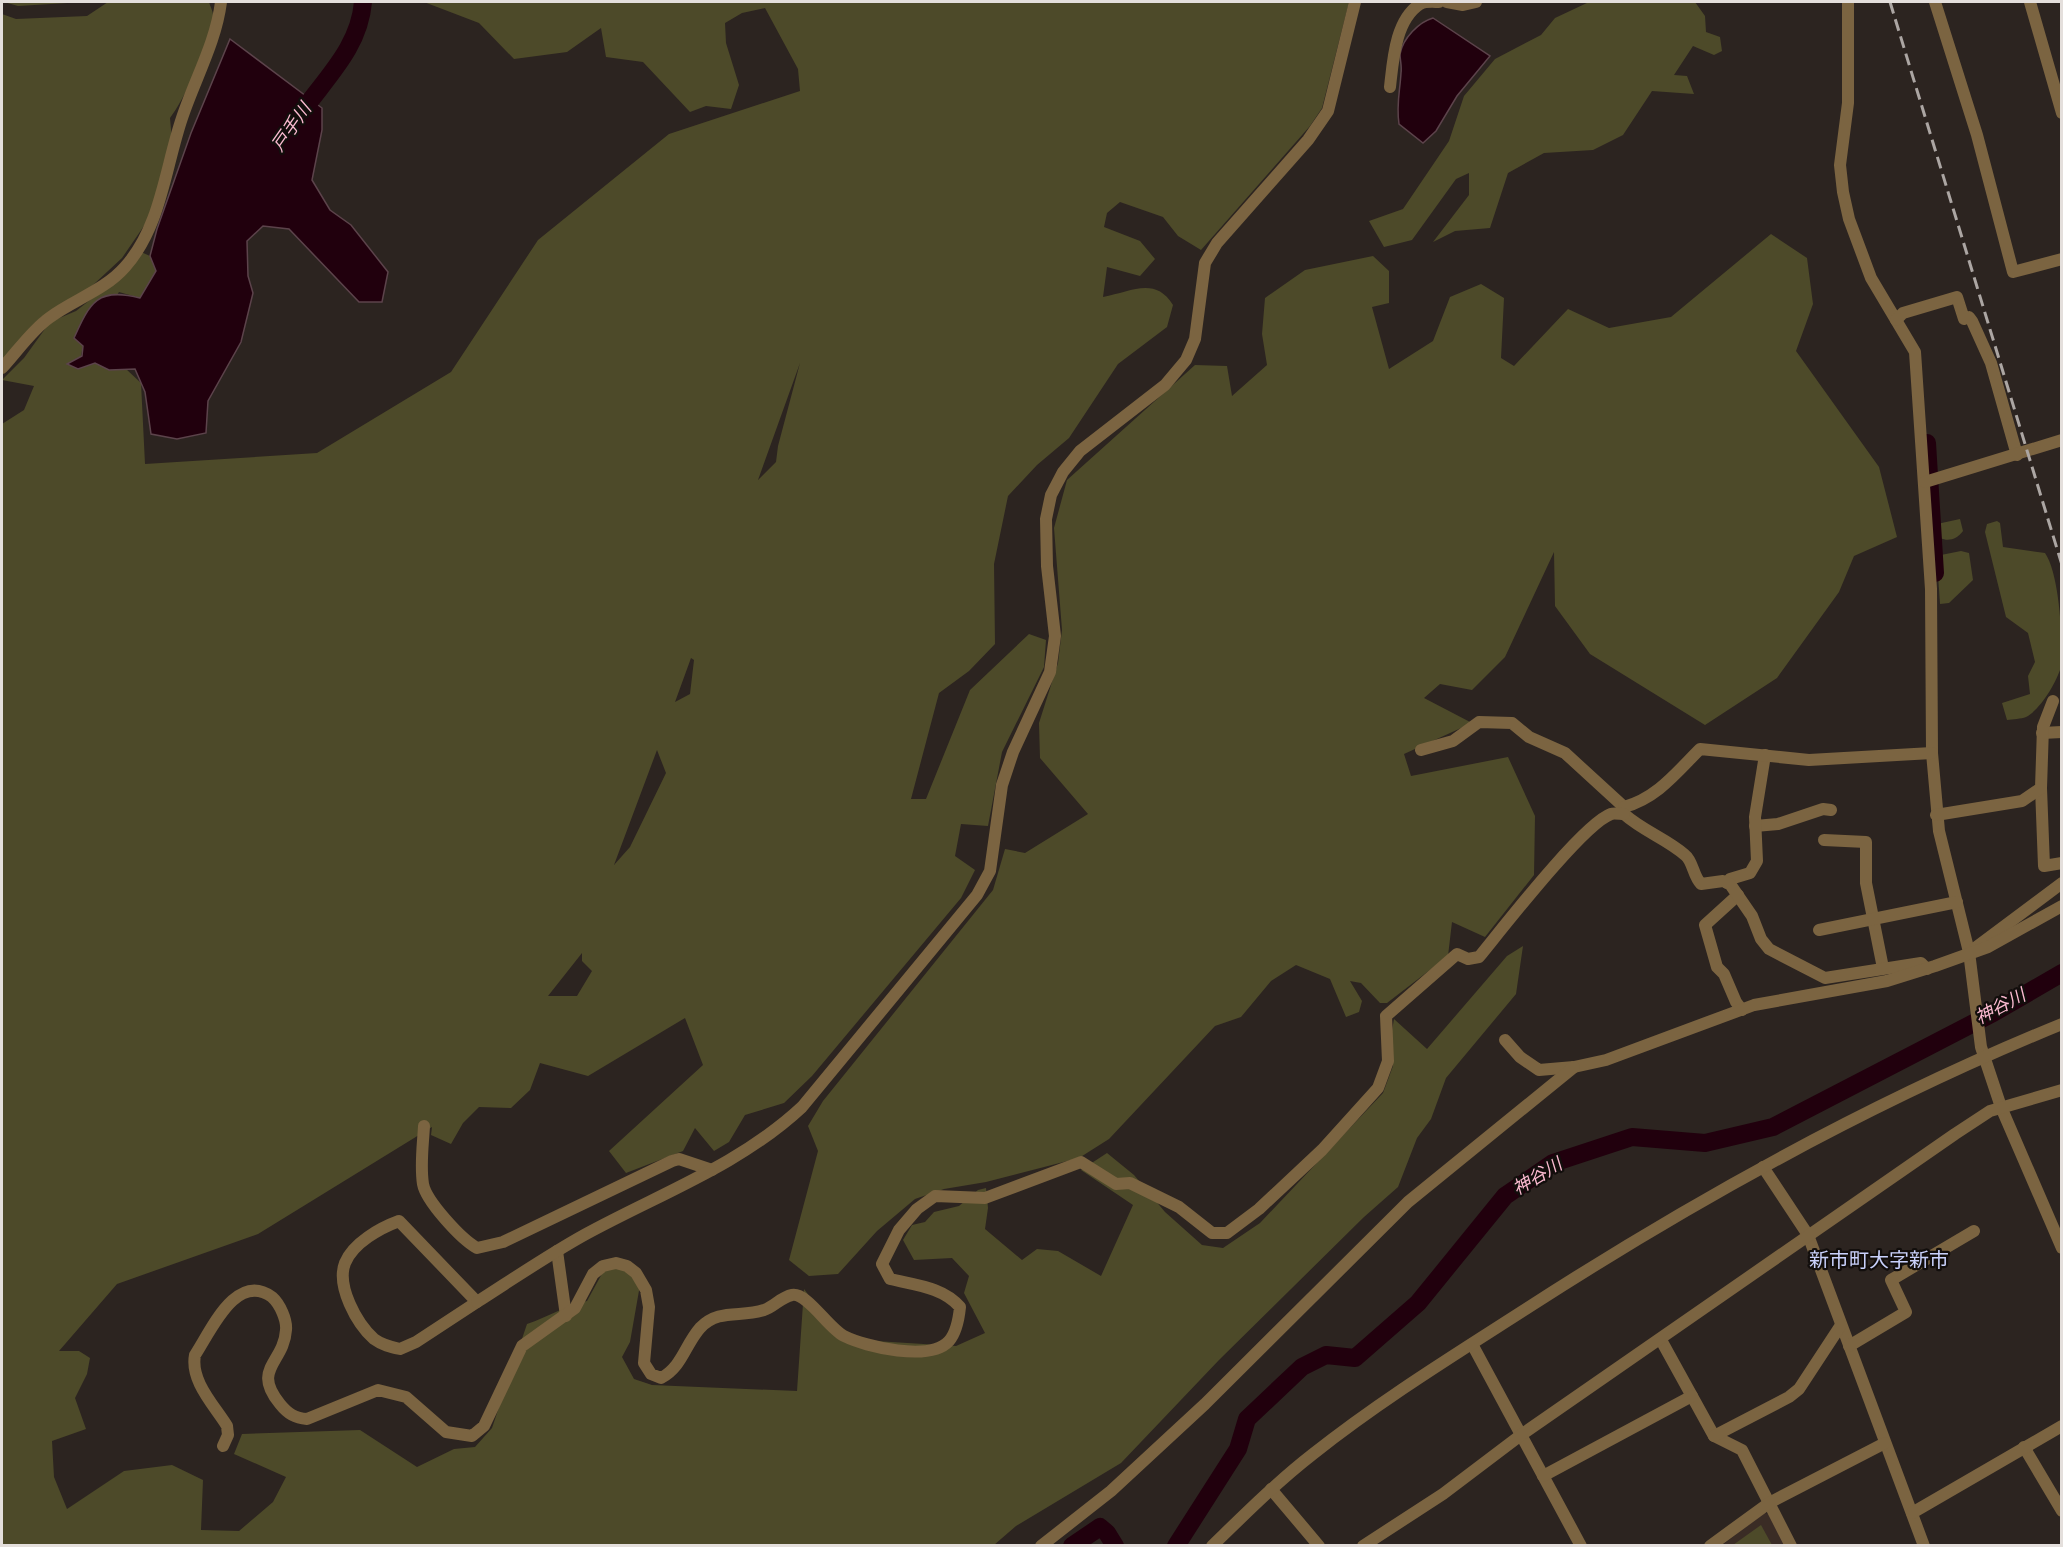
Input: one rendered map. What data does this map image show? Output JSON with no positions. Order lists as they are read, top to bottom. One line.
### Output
{"districts":["新市町大字新市"],"water":["戸手川","神谷川"]}
